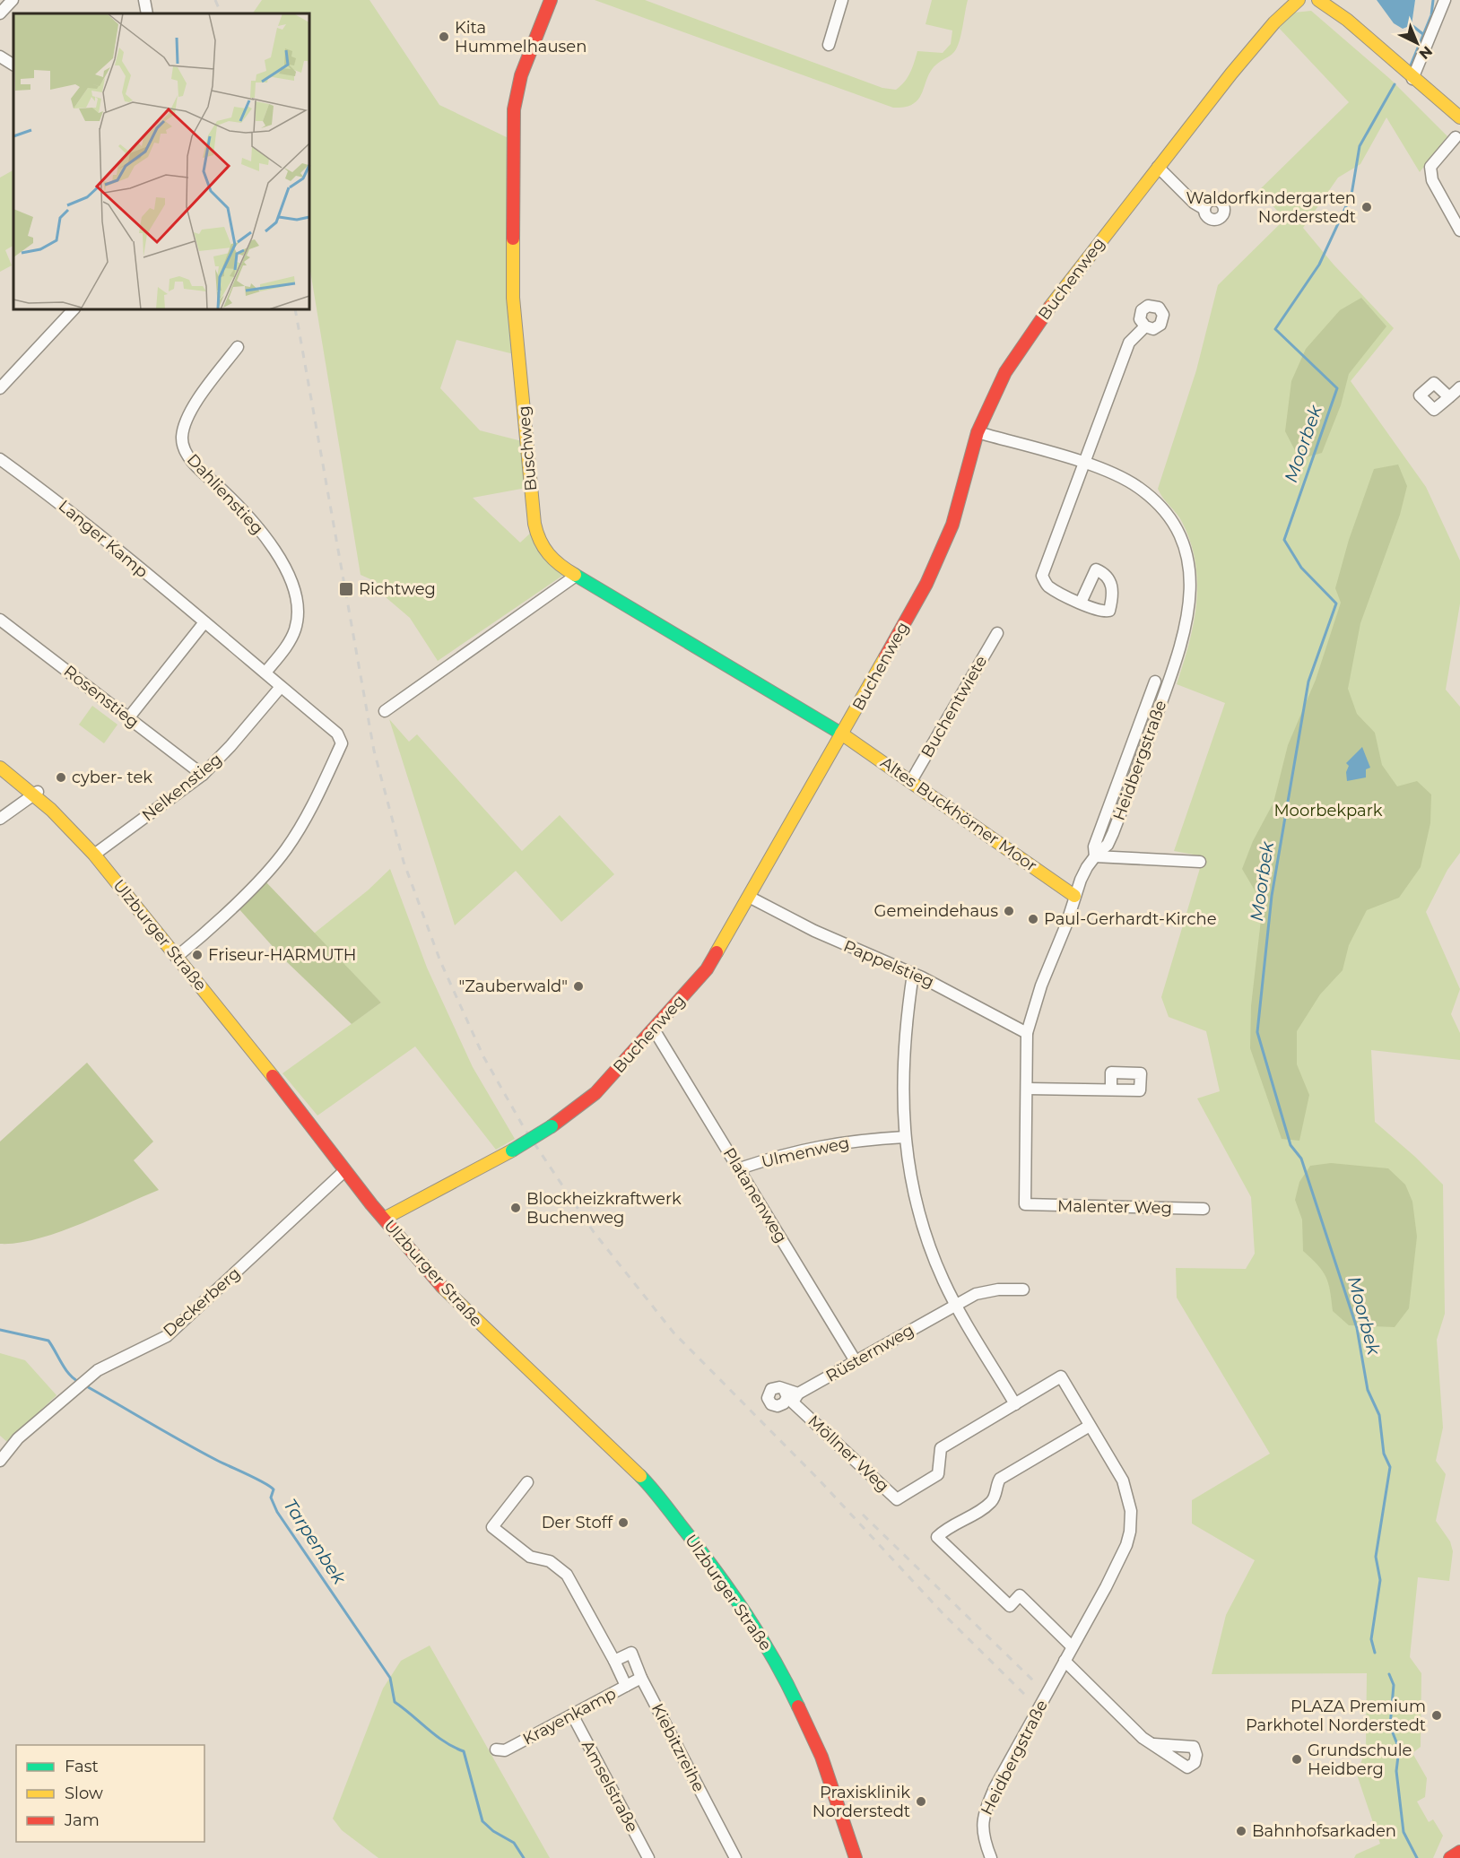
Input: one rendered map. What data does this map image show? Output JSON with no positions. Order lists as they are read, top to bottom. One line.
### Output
{"streets":{"street":["Buchenweg","Buschweg","Dahlienstieg","Langer Kamp","Rosenstieg","Buchentwiete","Heidbergstraße","Nelkenstieg","Altes Buckhörner Moor","Ulzburger Straße","Pappelstieg","Ulmenweg","Platanenweg","Malenter Weg","Deckerberg","Rüsternweg","Möllner Weg","Krayenkamp","Kiebitzreihe","Amselstraße"]},"crossings":[["Buchenweg","Buschweg"],["Buchenweg","Heidbergstraße"],["Buchenweg","Altes Buckhörner Moor"],["Buchenweg","Ulzburger Straße"],["Buchenweg","Pappelstieg"],["Buchenweg","Platanenweg"],["Buschweg","Altes Buckhörner Moor"],["Dahlienstieg","Langer Kamp"],["Langer Kamp","Nelkenstieg"],["Langer Kamp","Ulzburger Straße"],["Rosenstieg","Nelkenstieg"],["Buchentwiete","Altes Buckhörner Moor"],["Heidbergstraße","Altes Buckhörner Moor"],["Heidbergstraße","Pappelstieg"],["Heidbergstraße","Malenter Weg"],["Heidbergstraße","Möllner Weg"],["Nelkenstieg","Ulzburger Straße"],["Ulzburger Straße","Deckerberg"],["Ulmenweg","Platanenweg"],["Platanenweg","Rüsternweg"],["Rüsternweg","Möllner Weg"],["Krayenkamp","Kiebitzreihe"],["Krayenkamp","Amselstraße"]],"water":["Moorbek","Tarpenbek"],"parks":["Moorbekpark"],"places":{"other":["Kita Hummelhausen","Waldorfkindergarten Norderstedt","cyber- tek","Gemeindehaus","Paul-Gerhardt-Kirche","Friseur-HARMUTH","\"Zauberwald\"","Blockheizkraftwerk Buchenweg","Der Stoff","PLAZA Premium Parkhotel Norderstedt","Grundschule Heidberg","Praxisklinik Norderstedt","Bahnhofsarkaden"],"transit":["Richtweg"]},"legend":["Fast","Slow","Jam"],"north":"bottom right"}
